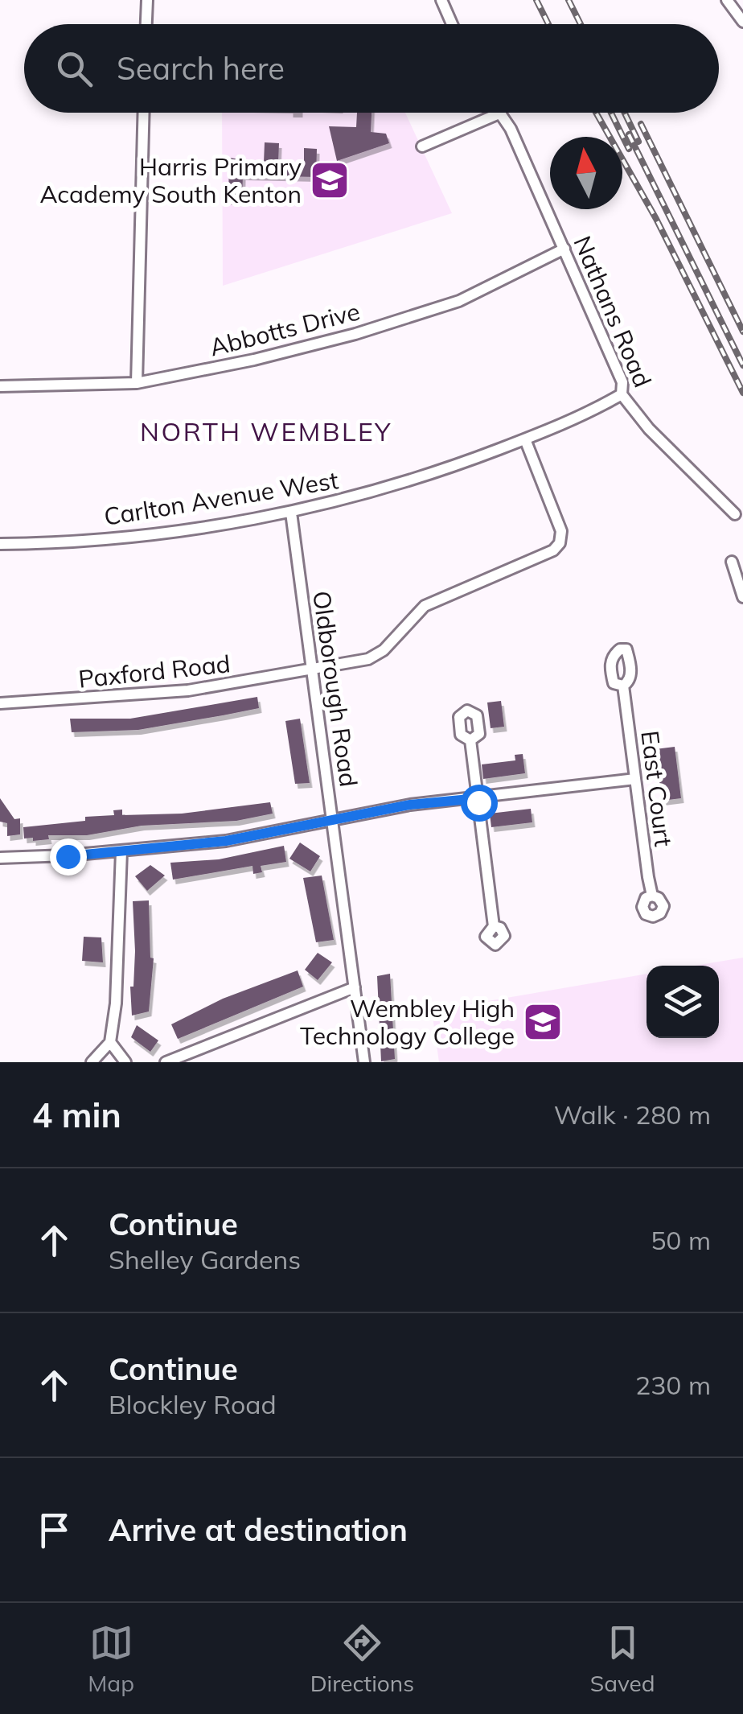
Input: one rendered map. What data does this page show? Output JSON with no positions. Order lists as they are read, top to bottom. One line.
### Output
{"streets":{"street":["Nathans Road","Abbotts Drive","Carlton Avenue West","Paxford Road","Oldborough Road","East Court"]},"crossings":[["Nathans Road","Abbotts Drive"],["Nathans Road","Carlton Avenue West"],["Carlton Avenue West","Paxford Road"],["Carlton Avenue West","Oldborough Road"],["Paxford Road","Oldborough Road"]],"districts":["NORTH WEMBLEY"],"places":{"school or university":["Harris Primary Academy South Kenton","Wembley High Technology College"]},"north":"top","page":{"search":"Search here","heading":["4 min","Walk · 280 m"],"list":[["Continue","Shelley Gardens","50 m"],["Continue","Blockley Road","230 m"],"Arrive at destination"],"nav":["Map","Directions","Saved"]}}
